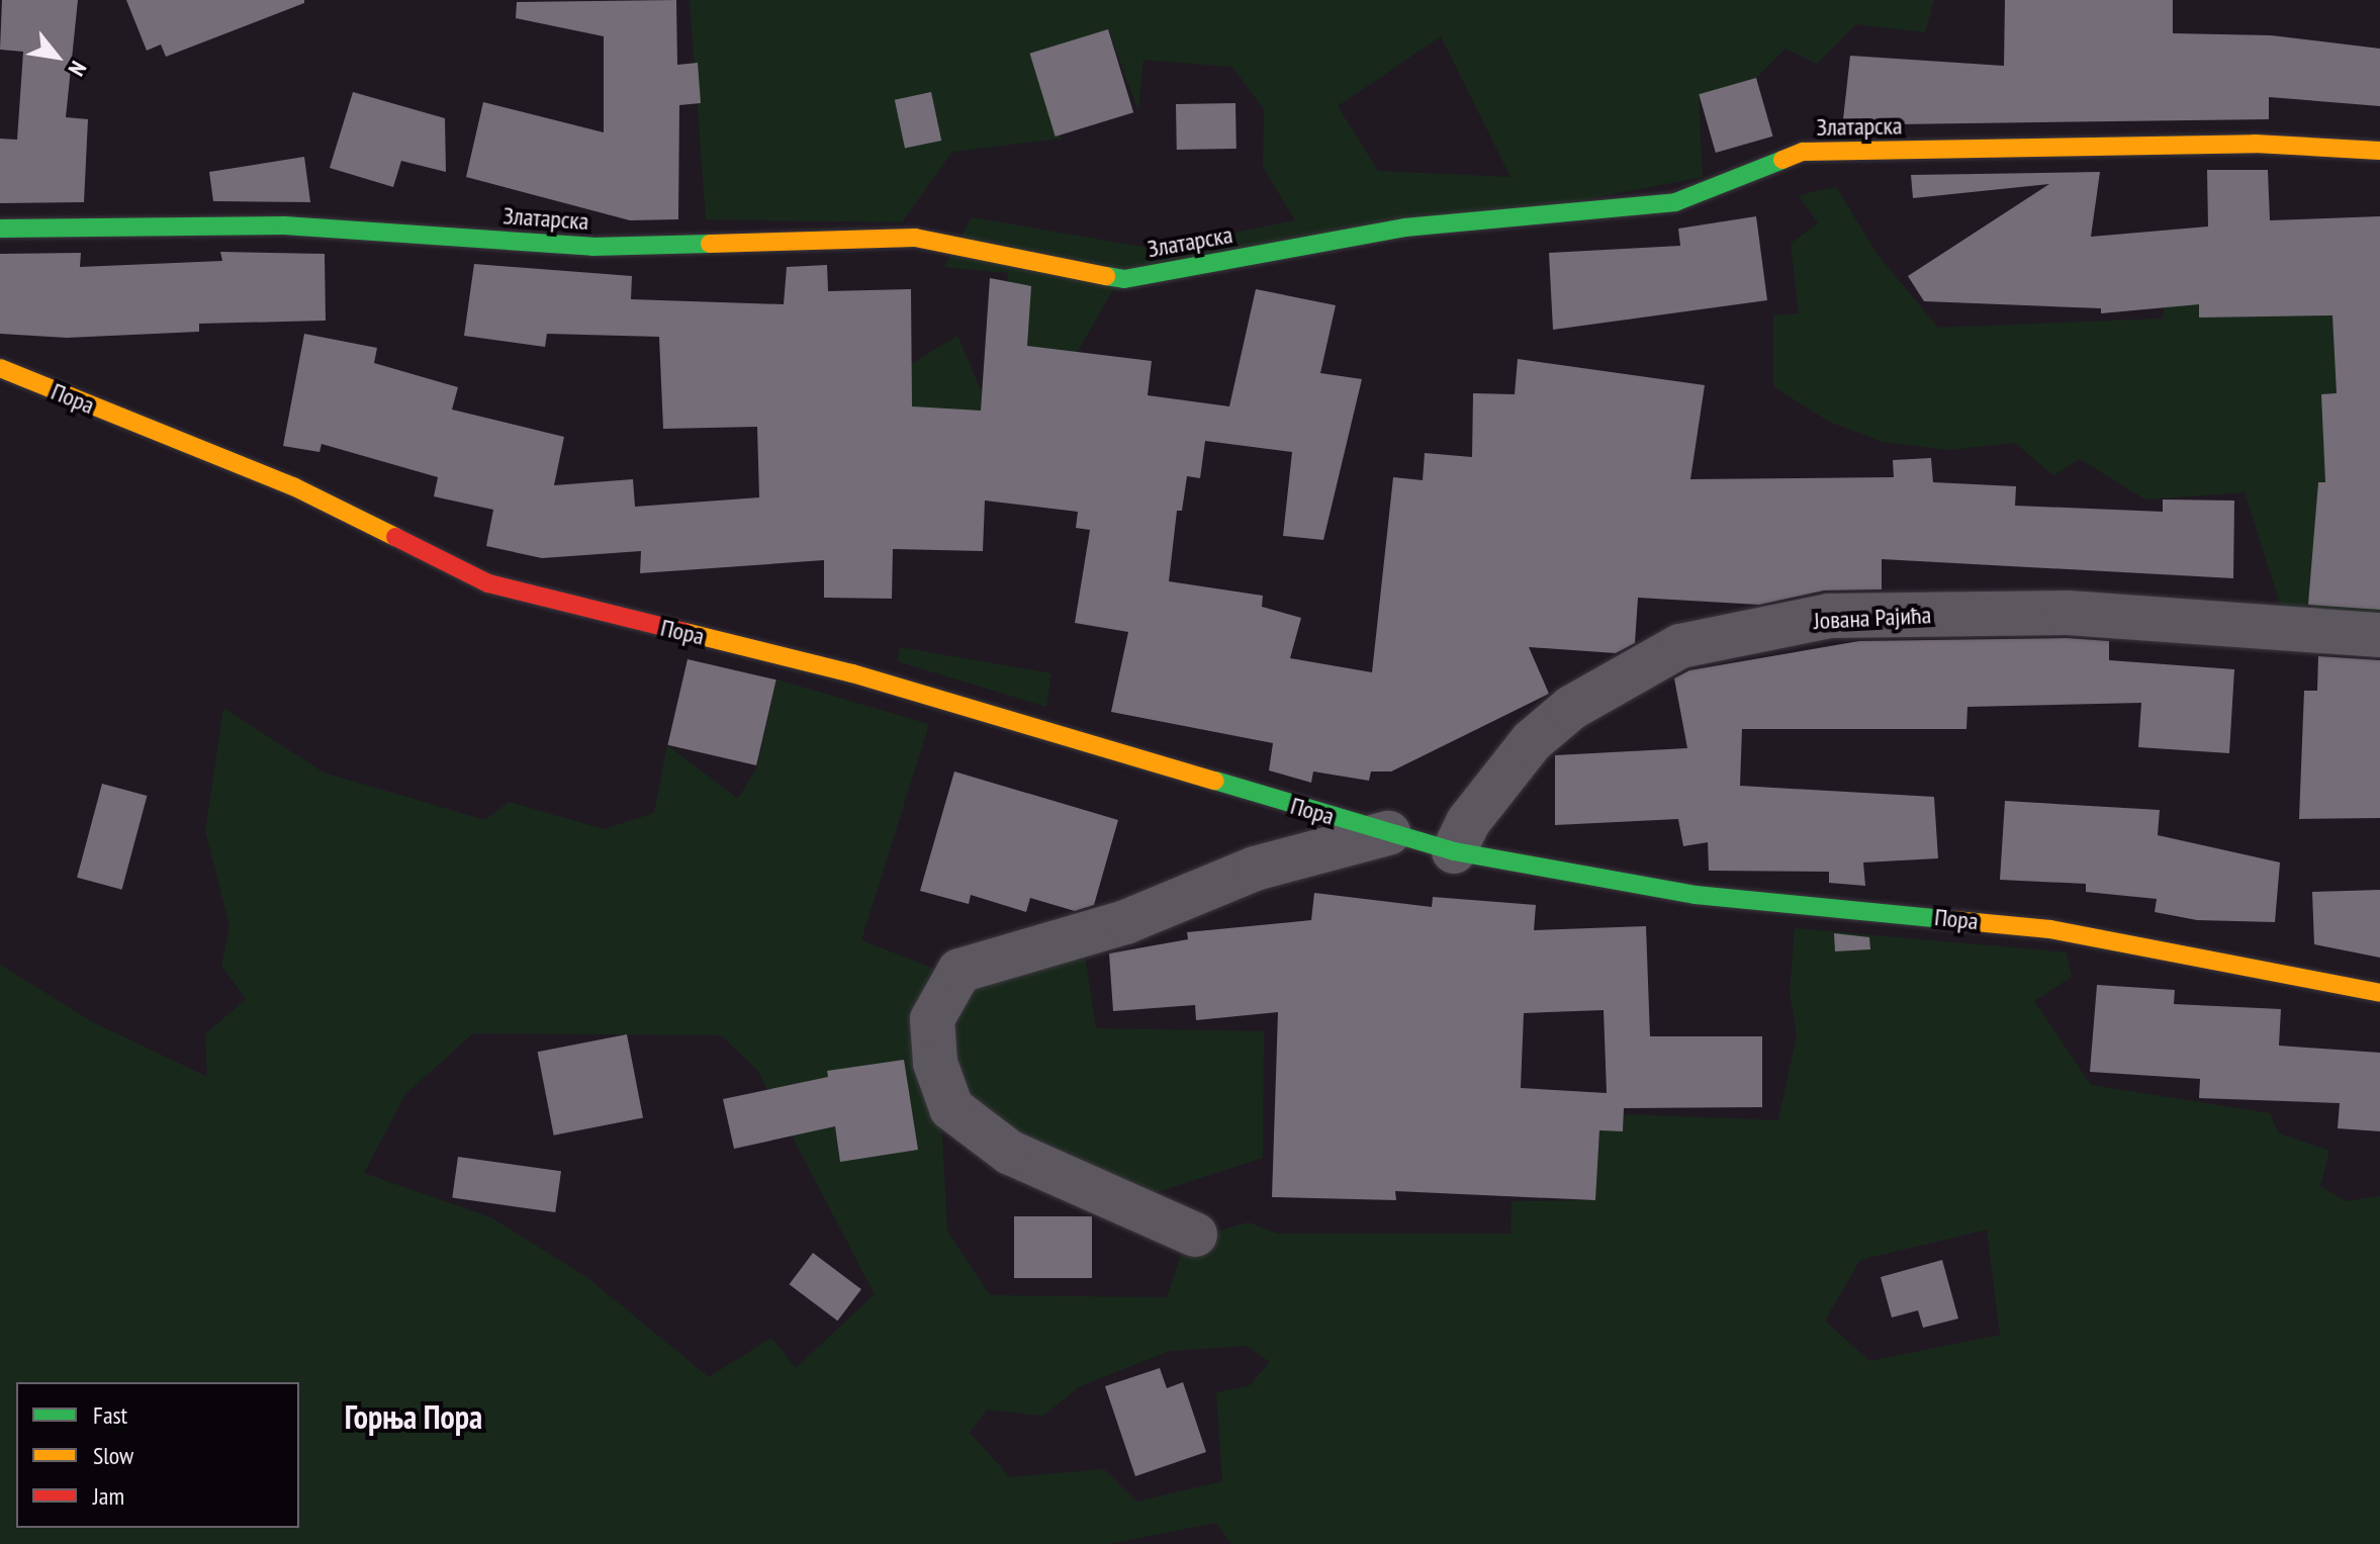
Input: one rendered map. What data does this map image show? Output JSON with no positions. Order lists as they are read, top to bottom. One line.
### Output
{"streets":{"street":["Златарска","Пора","Јована Рајића"]},"crossings":[["Пора","Јована Рајића"]],"districts":["Горња Пора"],"legend":["Fast","Slow","Jam"],"north":"bottom right"}
